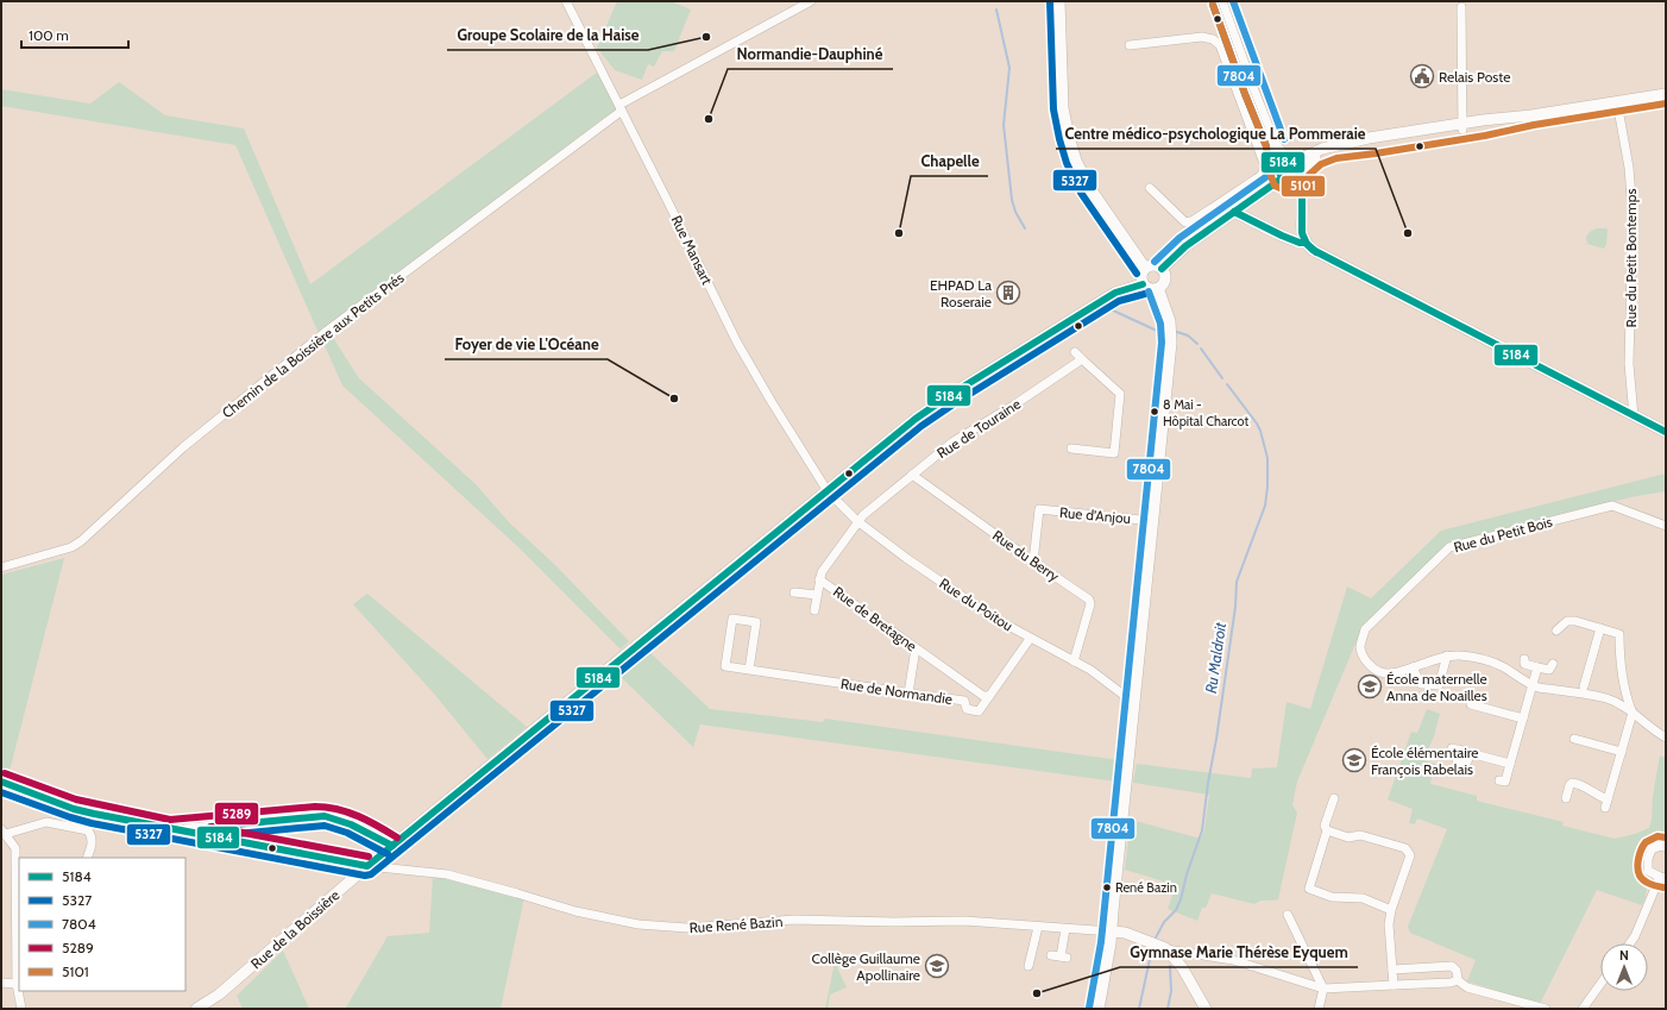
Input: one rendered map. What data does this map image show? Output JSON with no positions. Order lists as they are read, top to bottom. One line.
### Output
{"streets":{"main road":["Rue de la Boissière"],"street":["Rue Mansart","Rue du Petit Bontemps","Chemin de la Boissière aux Petits Prés","Rue de Touraine","Rue d'Anjou","Rue du Petit Bois","Rue du Berry","Rue du Poitou","Rue de Bretagne","Rue de Normandie","Rue René Bazin"]},"crossings":[["Rue Mansart","Chemin de la Boissière aux Petits Prés"],["Rue Mansart","Rue du Poitou"],["Rue Mansart","Rue de la Boissière"],["Rue de Touraine","Rue du Berry"],["Rue de Touraine","Rue du Poitou"],["Rue de Touraine","Rue de Bretagne"],["Rue d'Anjou","Rue du Berry"],["Rue du Berry","Rue du Poitou"],["Rue du Poitou","Rue de Bretagne"],["Rue du Poitou","Rue de Normandie"],["Rue du Poitou","Rue de la Boissière"],["Rue de Bretagne","Rue de Normandie"],["Rue René Bazin","Rue de la Boissière"]],"water":["Ru Maldroit"],"places":{"other":["Groupe Scolaire de la Haise","Normandie-Dauphiné","Chapelle","Centre médico-psychologique La Pommeraie","Foyer de vie L'Océane","8 Mai - Hôpital Charcot","René Bazin","Gymnase Marie Thérèse Eyquem"],"public building":["Relais Poste"],"building":["EHPAD La Roseraie"],"school or university":["École maternelle Anna de Noailles","École élémentaire François Rabelais","Collège Guillaume Apollinaire"]},"lines":["transit line 5327","transit line 7804","transit line 5101","transit line 5184","transit line 5289"],"legend":["5184","5327","7804","5289","5101"],"scale_bar":"100 m","north":"top"}
